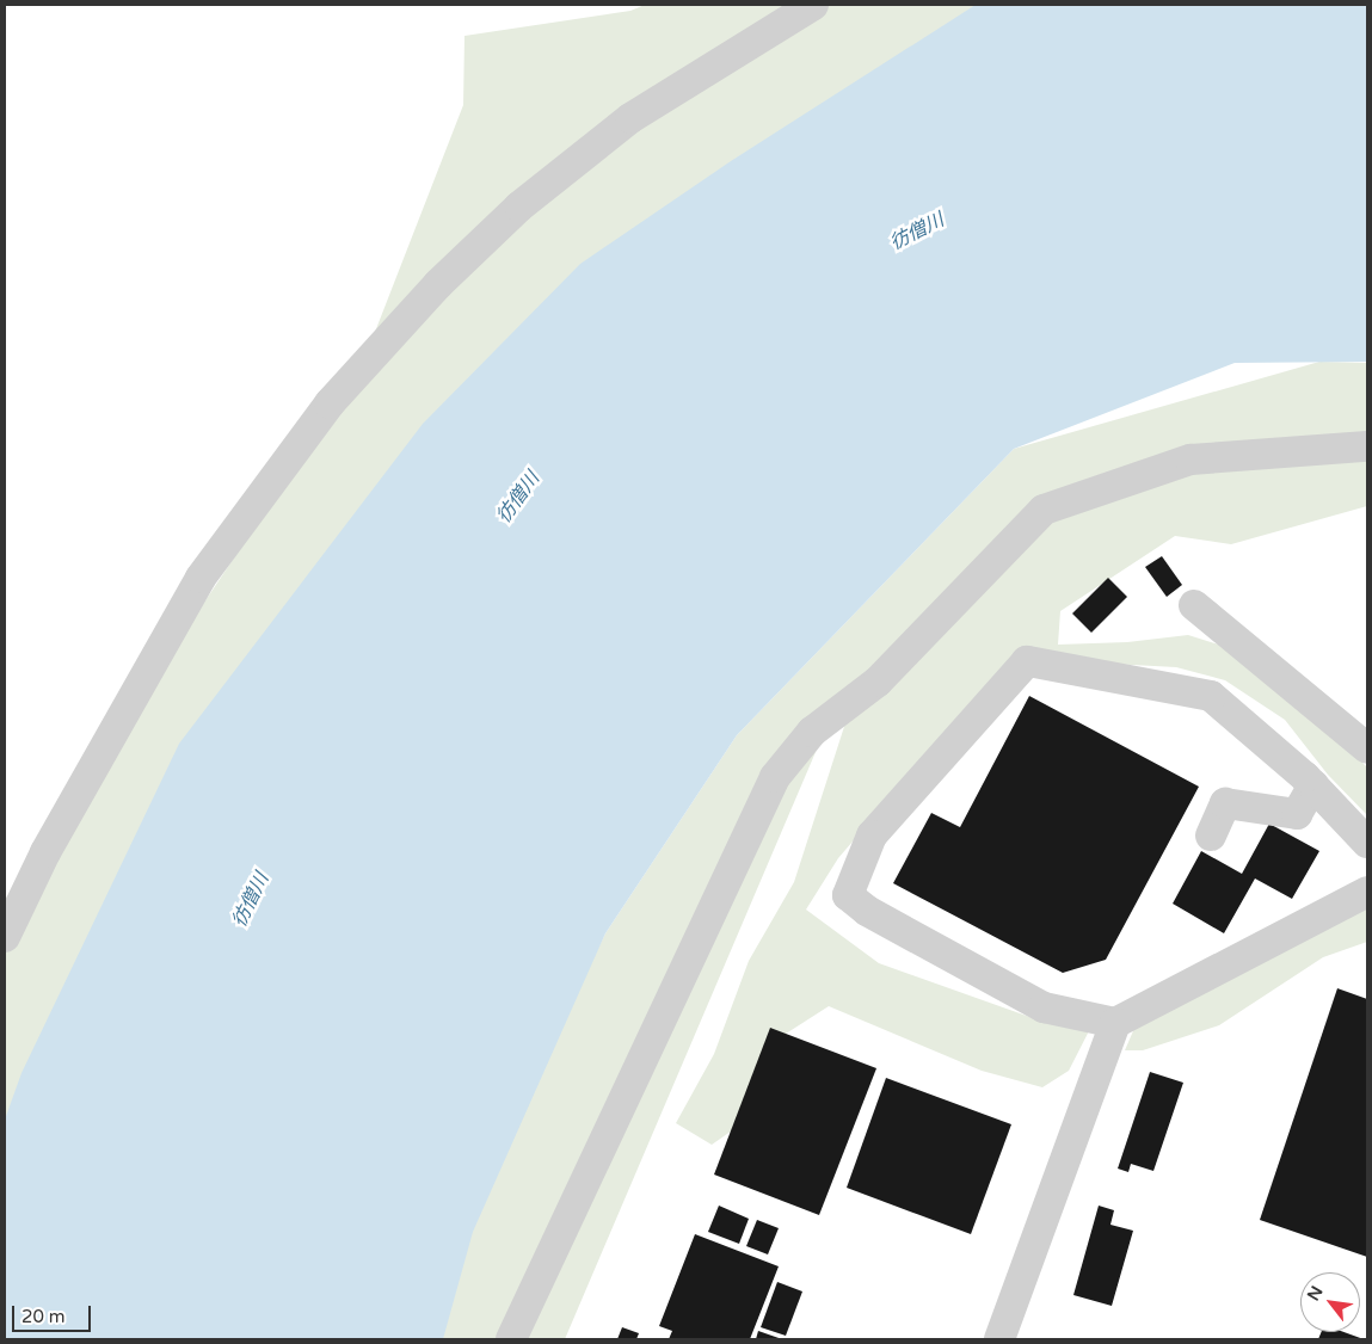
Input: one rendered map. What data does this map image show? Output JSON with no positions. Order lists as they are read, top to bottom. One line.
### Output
{"water":["彷僧川"],"scale_bar":"20 m","north":"top left"}
